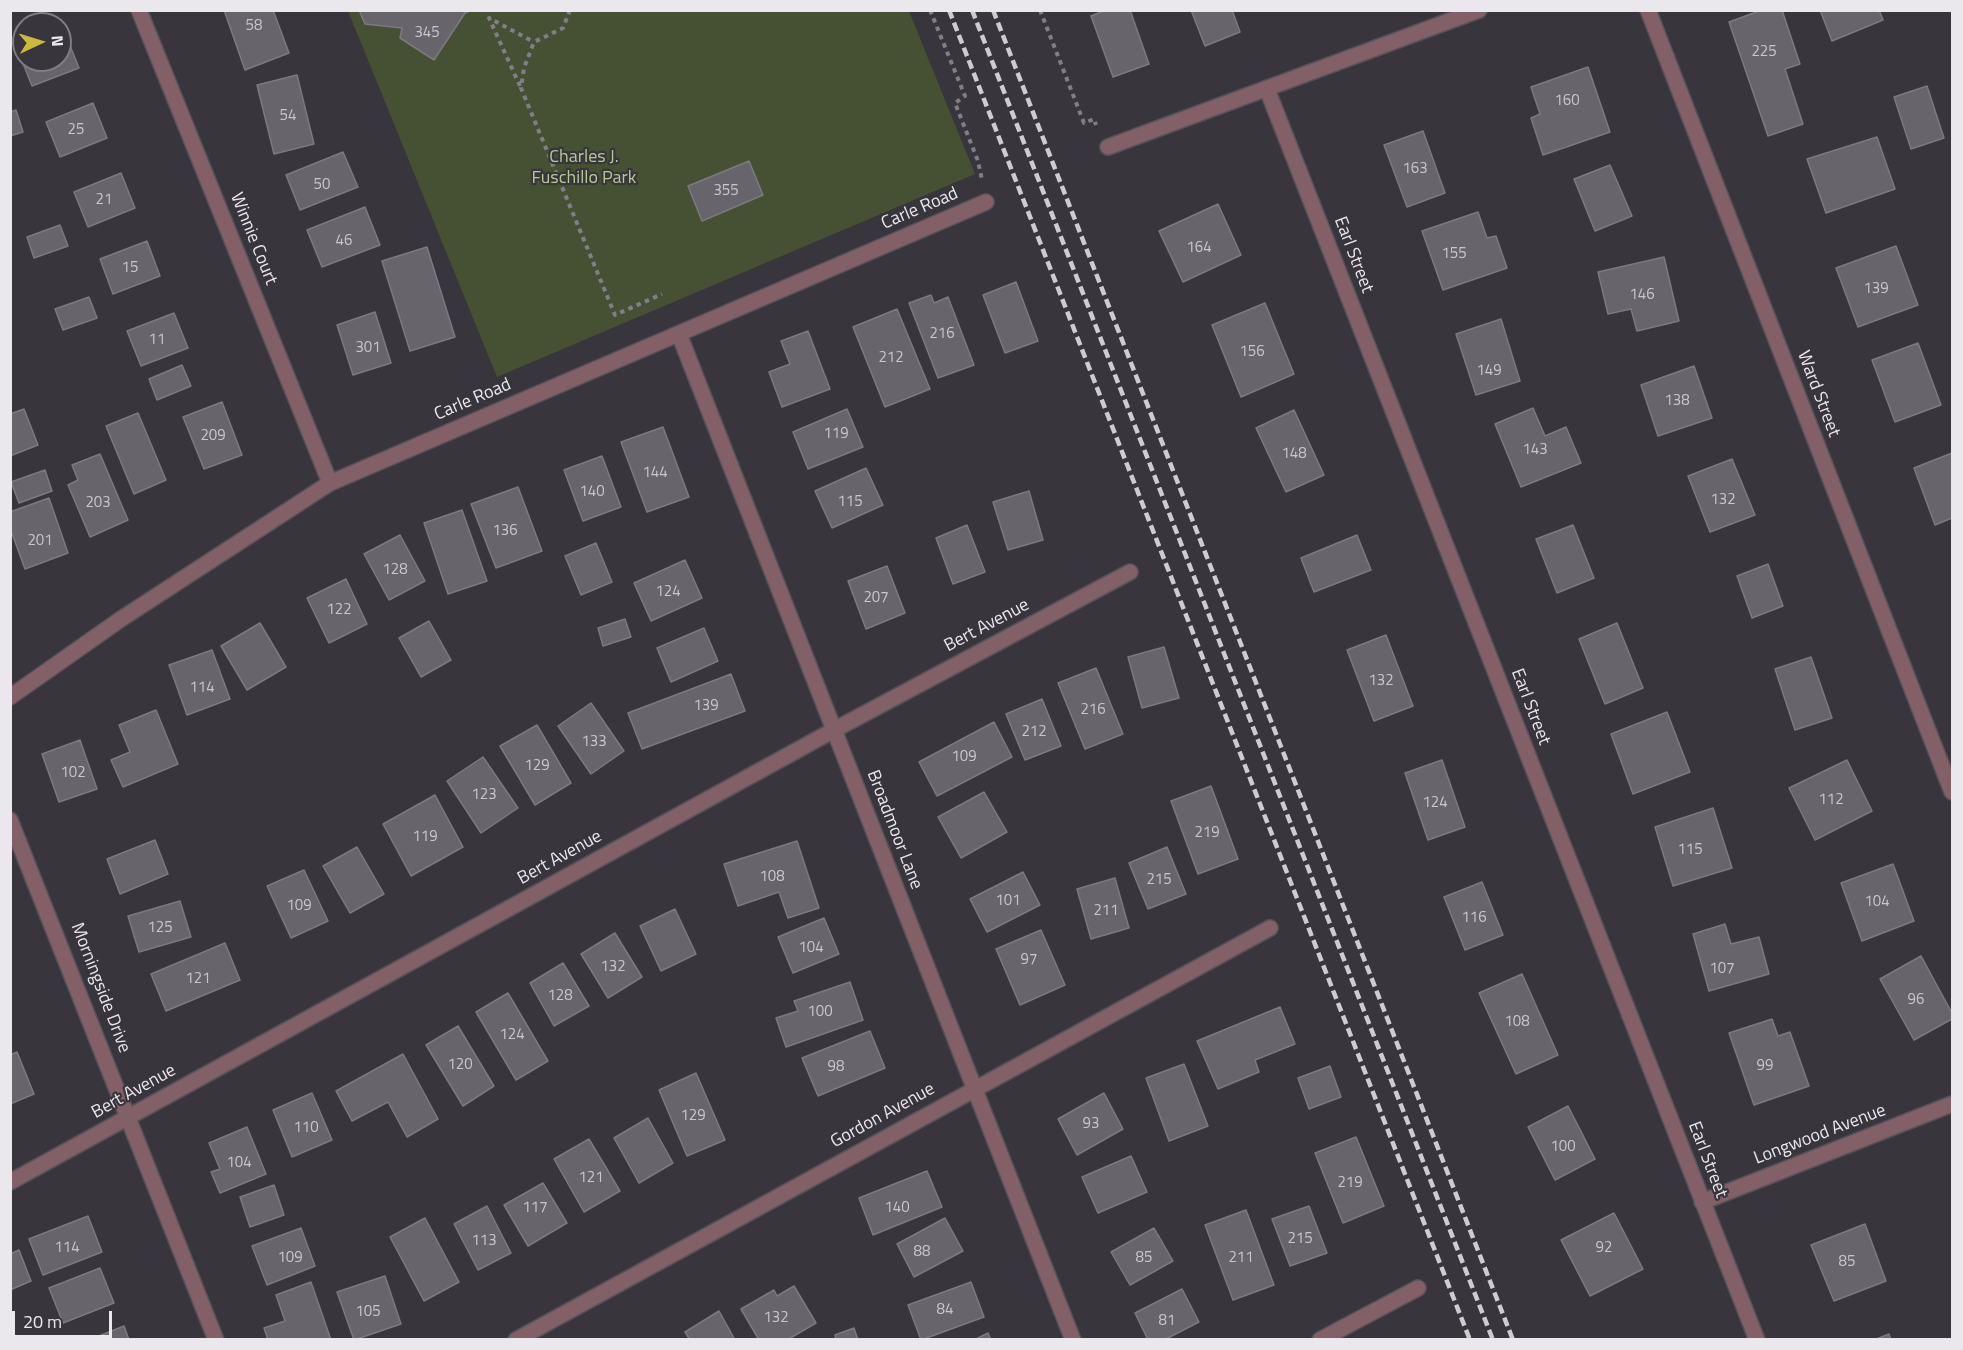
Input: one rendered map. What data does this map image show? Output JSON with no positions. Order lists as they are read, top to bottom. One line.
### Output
{"streets":{"street":["Carle Road","Winnie Court","Earl Street","Ward Street","Bert Avenue","Broadmoor Lane","Morningside Drive","Gordon Avenue","Longwood Avenue"]},"crossings":[["Carle Road","Winnie Court"],["Carle Road","Broadmoor Lane"],["Earl Street","Longwood Avenue"],["Bert Avenue","Broadmoor Lane"],["Bert Avenue","Morningside Drive"],["Broadmoor Lane","Gordon Avenue"]],"parks":["Charles J. Fuschillo Park"],"house_numbers":["58","345","225","160","54","25","163","50","355","21","46","164","155","15","139","146","216","11","301","156","212","149","138","119","209","143","148","144","140","132","115","203","136","201","128","124","207","122","132","114","139","216","212","133","109","129","102","123","112","124","219","119","115","108","215","101","104","109","211","116","125","104","97","132","107","121","128","96","100","108","124","120","99","98","129","93","110","100","104","121","219","117","140","215","113","114","92","88","109","85","211","85","84","105","132","81"],"scale_bar":"20 m","north":"right"}
